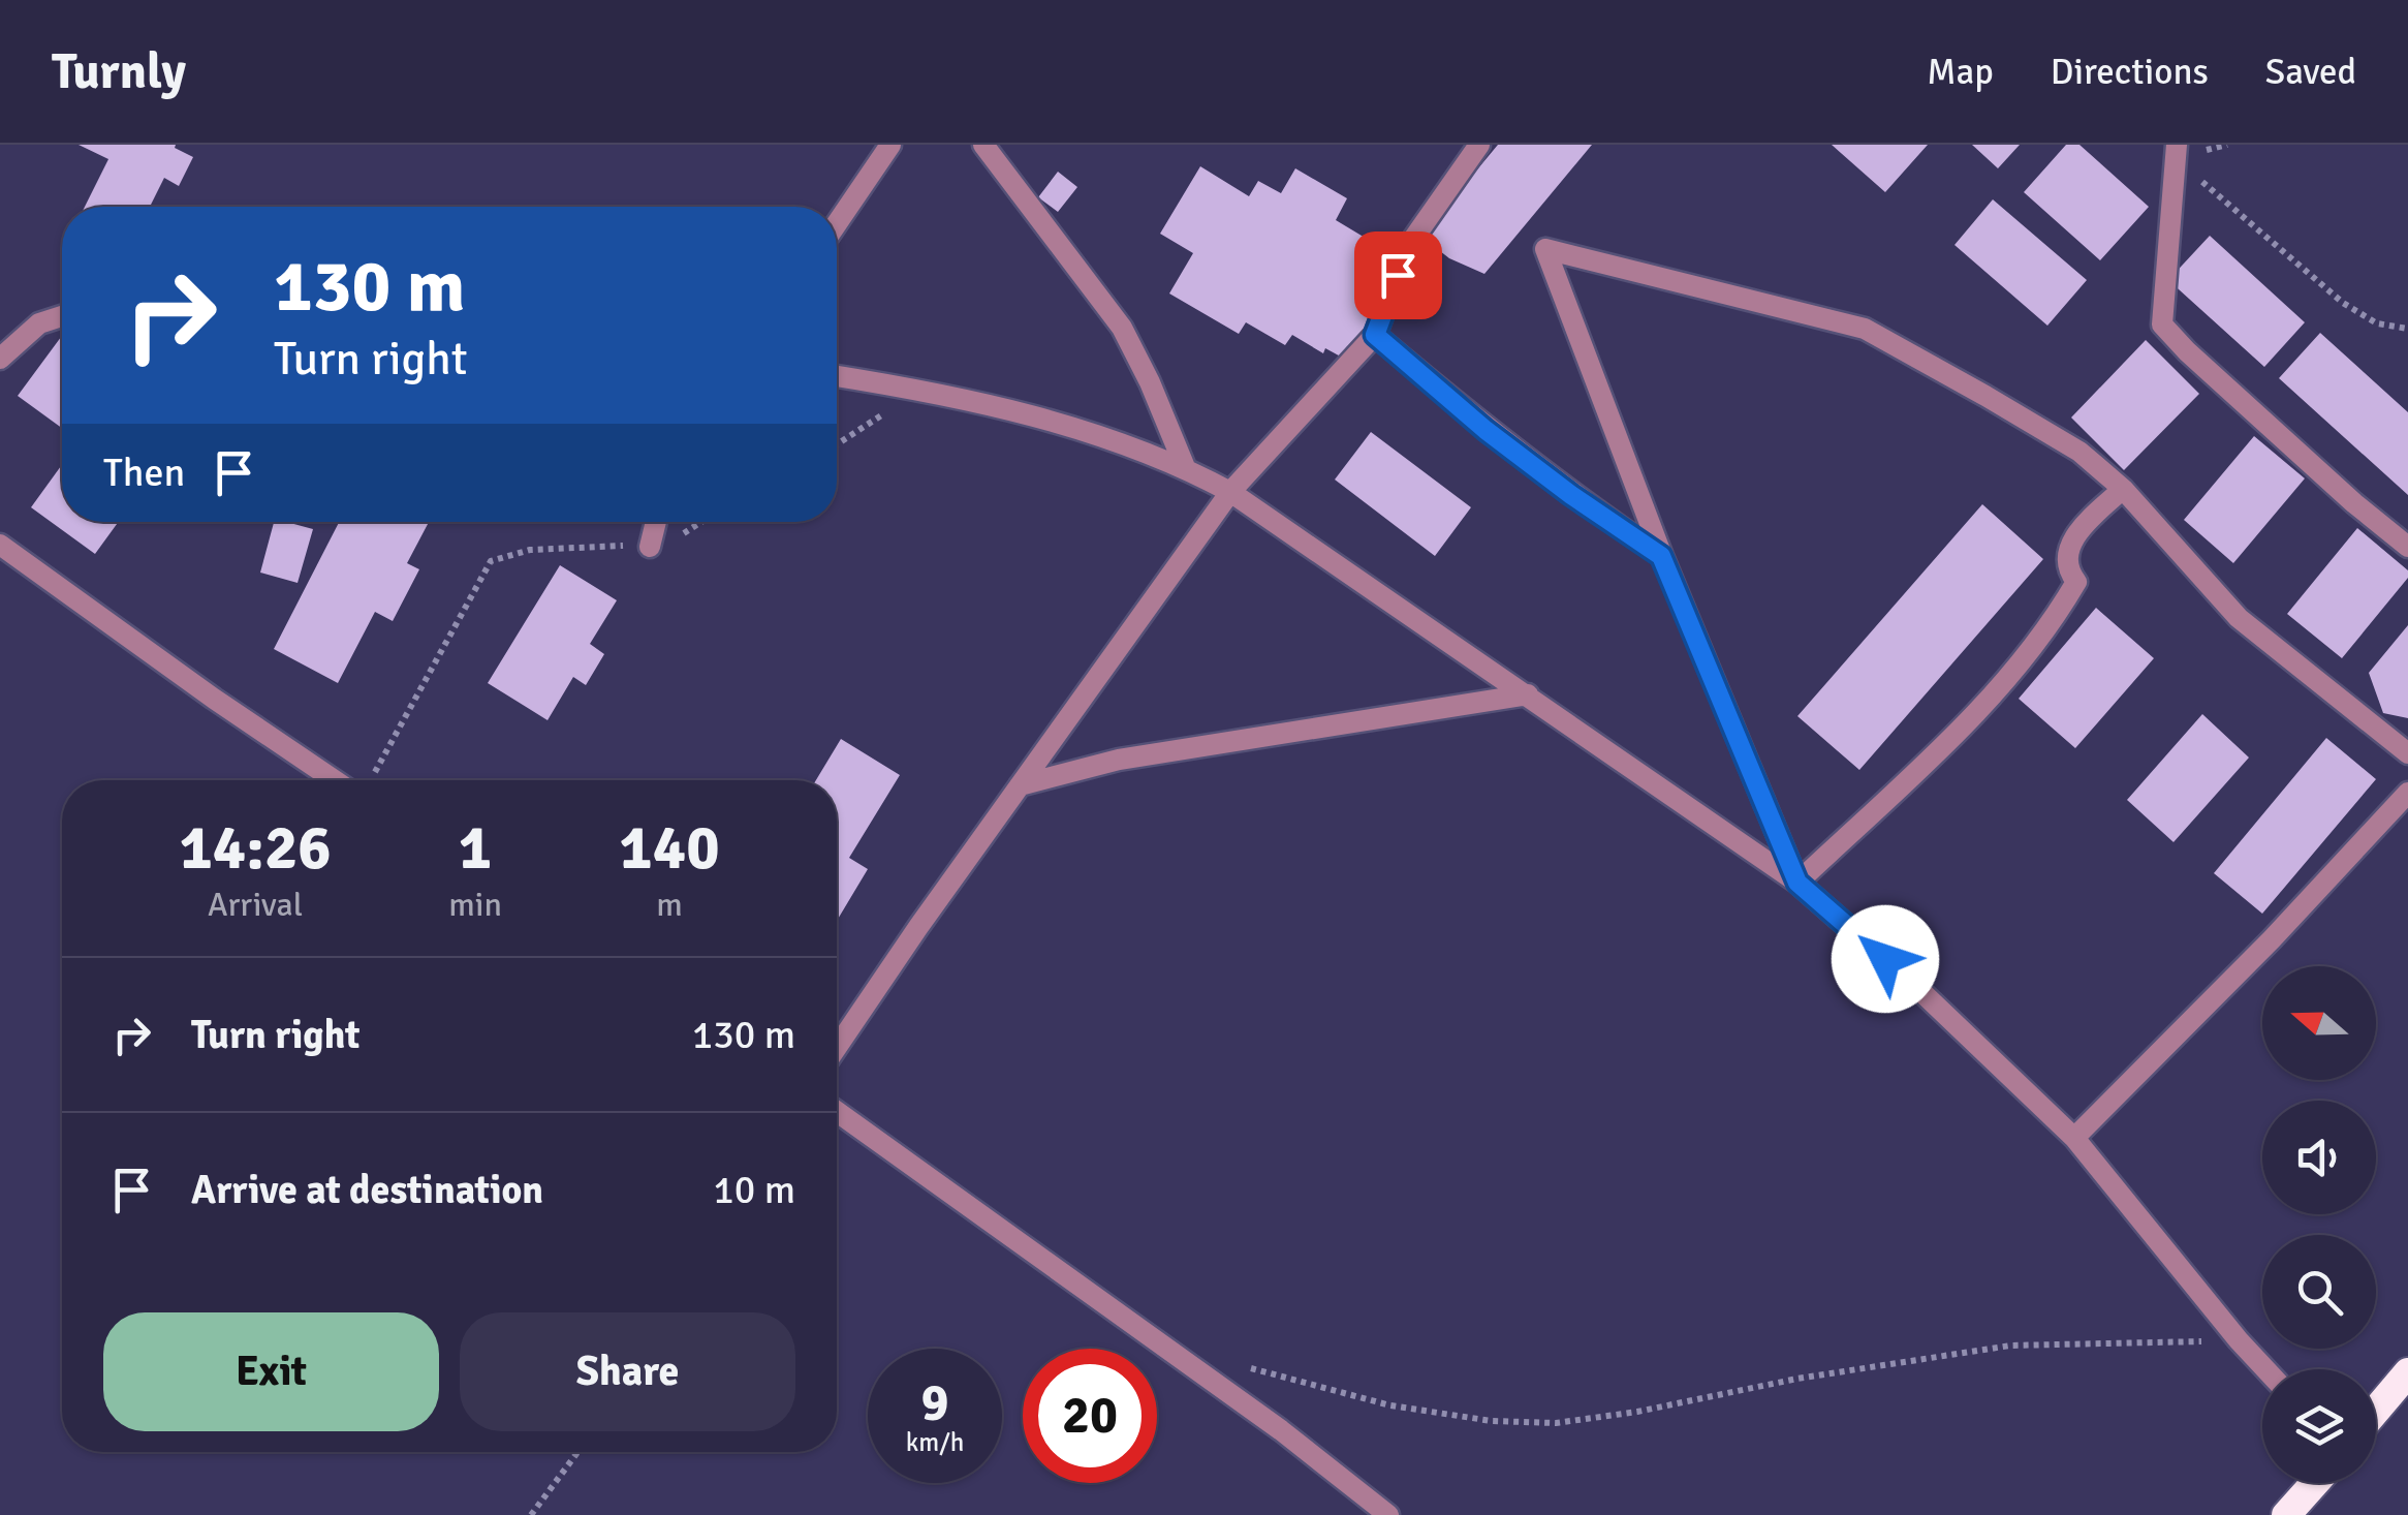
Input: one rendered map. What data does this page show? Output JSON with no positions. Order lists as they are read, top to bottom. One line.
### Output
{"north":"left","page":{"header":"Turnly","nav":["Map","Directions","Saved"],"turn":["130 m","Turn right"],"then":"Then","eta":["14:26","Arrival","1","min","140","m"],"list":[{"name":"Turn right","value":"130 m"},{"name":"Arrive at destination","value":"10 m"}],"buttons":["Exit","Share"],"speed":"9 km/h","limit":"20"}}
